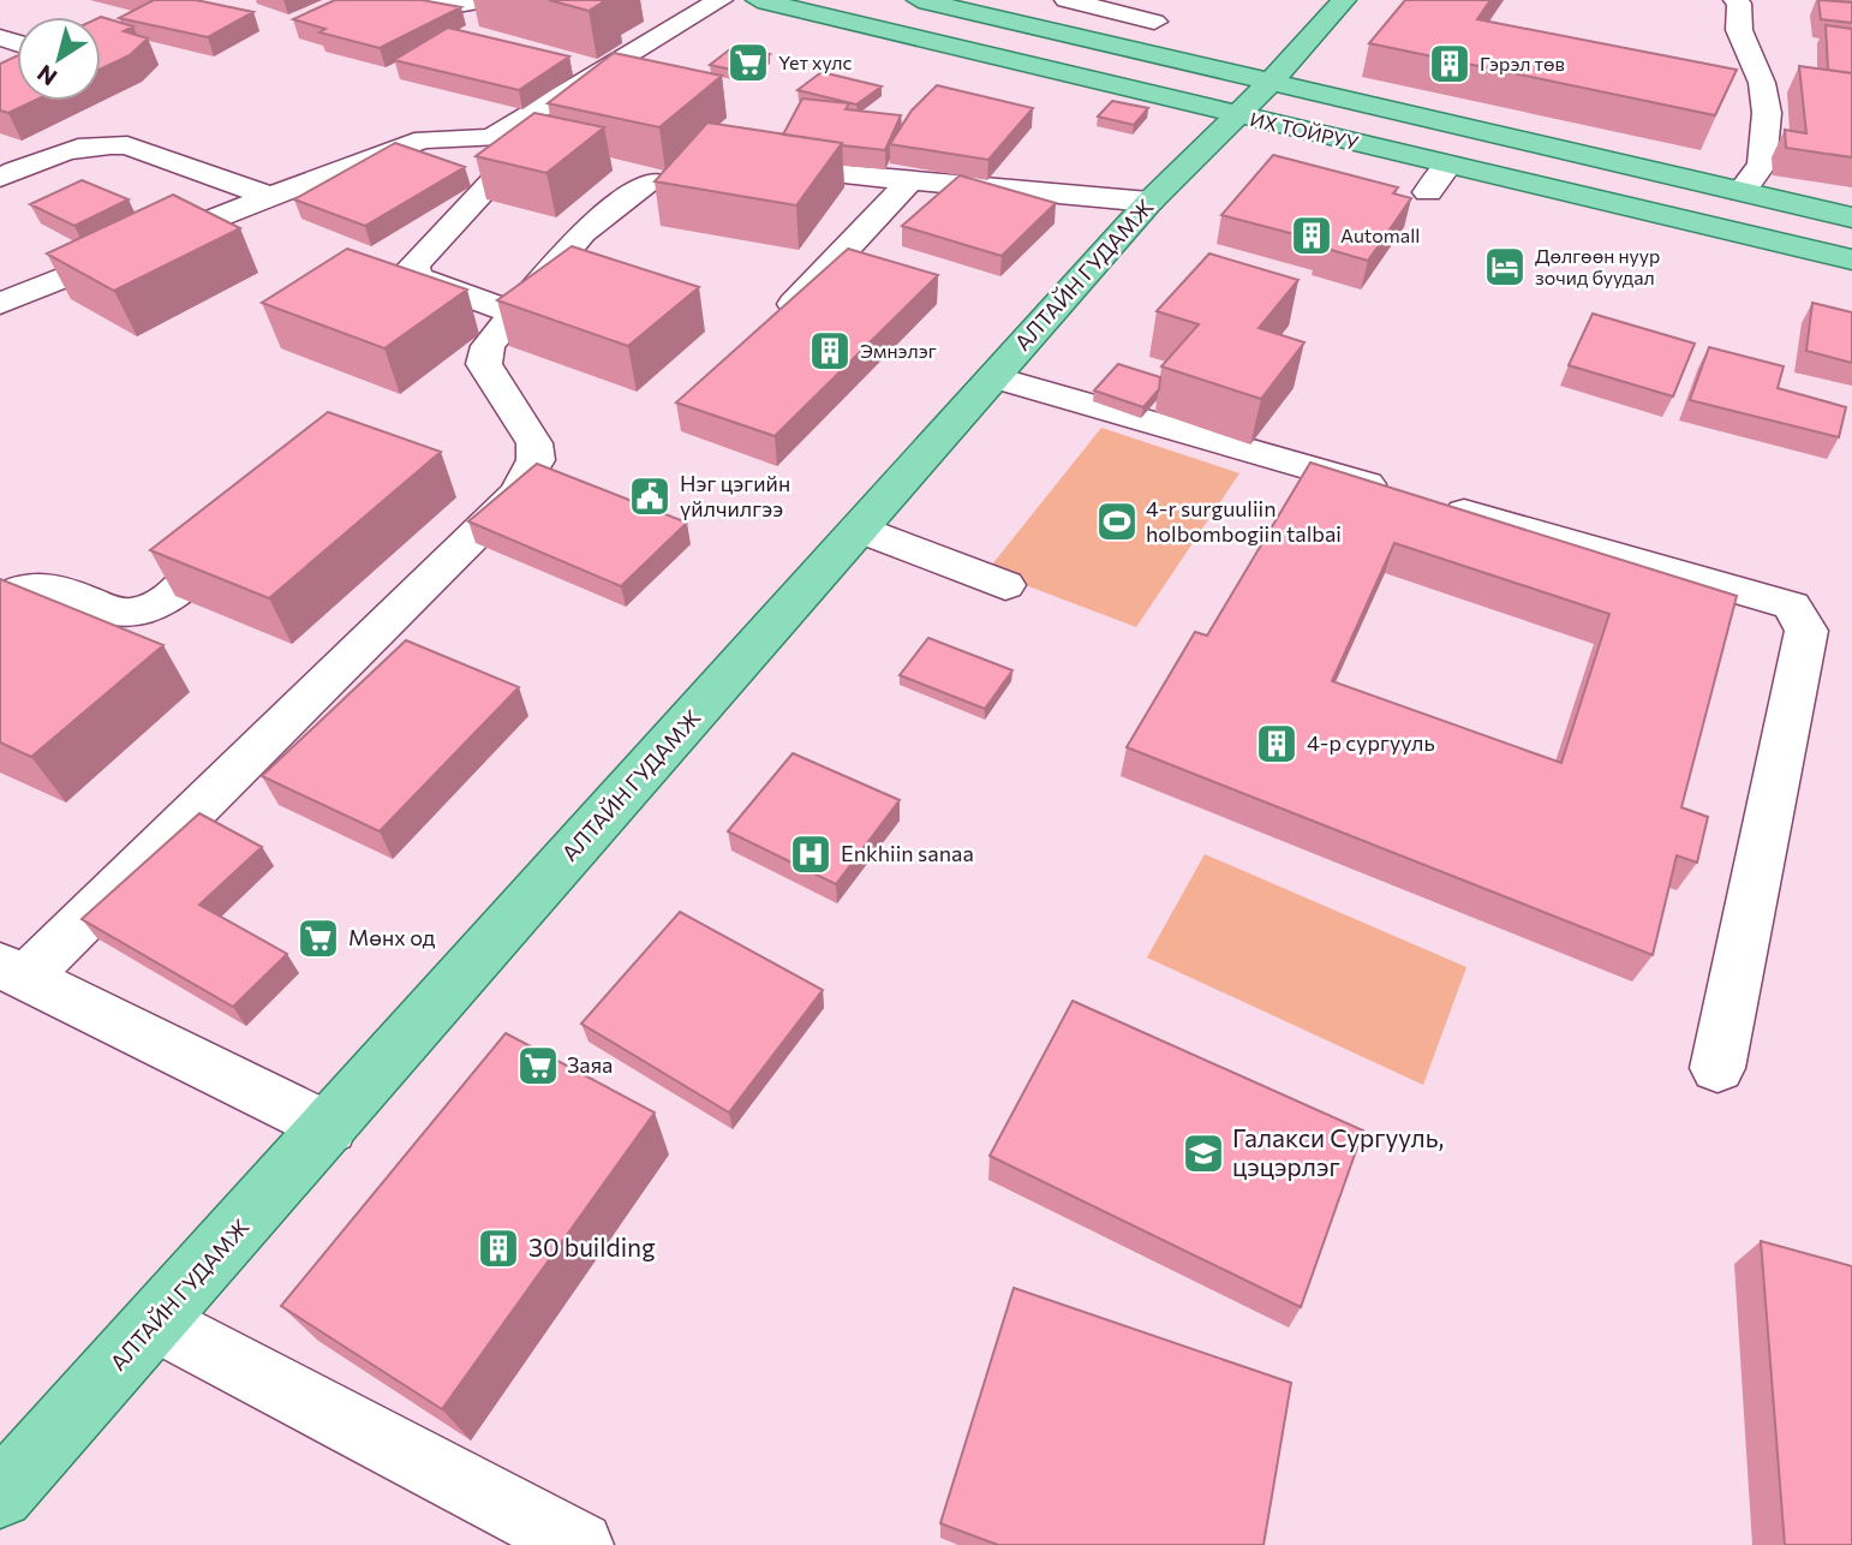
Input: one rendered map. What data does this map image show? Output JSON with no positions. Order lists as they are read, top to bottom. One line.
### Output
{"streets":{"main road":["ИХ ТОЙРУУ","АЛТАЙН ГУДАМЖ"]},"crossings":[["ИХ ТОЙРУУ","АЛТАЙН ГУДАМЖ"]],"places":{"supermarket":["Үет хулс","Мөнх од","Заяа"],"building":["Гэрэл төв","Automall","Эмнэлэг","4-р сургууль","30 building"],"hotel":["Дөлгөөн нуур зочид буудал"],"public building":["Нэг цэгийн үйлчилгээ"],"sports":["4-r surguuliin holbombogiin talbai"],"hospital":["Enkhiin sanaa"],"school or university":["Галакси Сургууль, цэцэрлэг"]},"north":"bottom left"}
